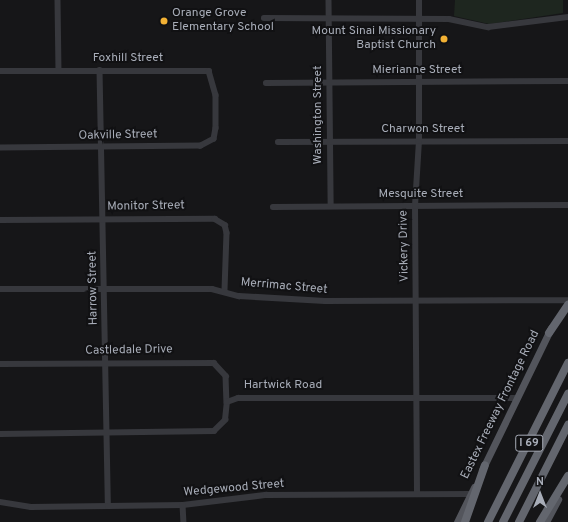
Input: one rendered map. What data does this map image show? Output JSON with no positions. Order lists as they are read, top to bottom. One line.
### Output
{"streets":{"highway":["I 69"],"main road":["Eastex Freeway Frontage Road"],"street":["Foxhill Street","Mierianne Street","Washington Street","Charwon Street","Oakville Street","Mesquite Street","Monitor Street","Vickery Drive","Merrimac Street","Harrow Street","Castledale Drive","Hartwick Road","Wedgewood Street"]},"crossings":[["Foxhill Street","Oakville Street"],["Foxhill Street","Harrow Street"],["Mierianne Street","Washington Street"],["Mierianne Street","Vickery Drive"],["Washington Street","Charwon Street"],["Washington Street","Mesquite Street"],["Charwon Street","Vickery Drive"],["Oakville Street","Harrow Street"],["Mesquite Street","Vickery Drive"],["Monitor Street","Merrimac Street"],["Monitor Street","Harrow Street"],["Vickery Drive","Merrimac Street"],["Vickery Drive","Hartwick Road"],["Vickery Drive","Wedgewood Street"],["Merrimac Street","Harrow Street"],["Harrow Street","Castledale Drive"],["Harrow Street","Wedgewood Street"],["Castledale Drive","Hartwick Road"],["Hartwick Road","Eastex Freeway Frontage Road"],["Eastex Freeway Frontage Road","Wedgewood Street"]],"places":["Orange Grove Elementary School","Mount Sinai Missionary Baptist Church"],"north":"top"}
